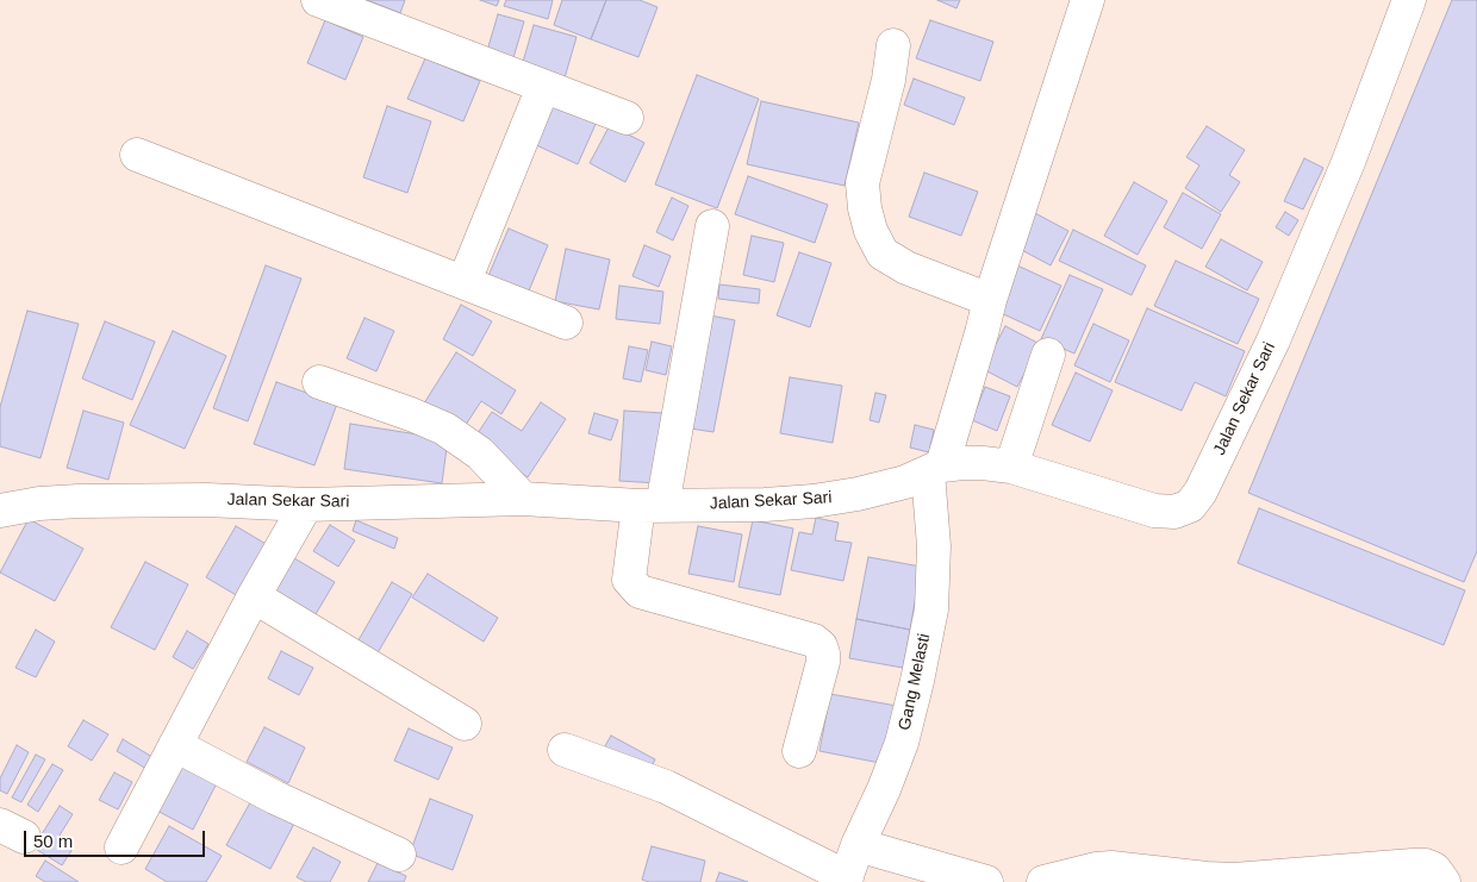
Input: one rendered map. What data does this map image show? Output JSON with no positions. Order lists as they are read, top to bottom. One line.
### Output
{"streets":{"street":["Jalan Sekar Sari","Gang Melasti"]},"crossings":[["Jalan Sekar Sari","Gang Melasti"]],"scale_bar":"50 m"}
